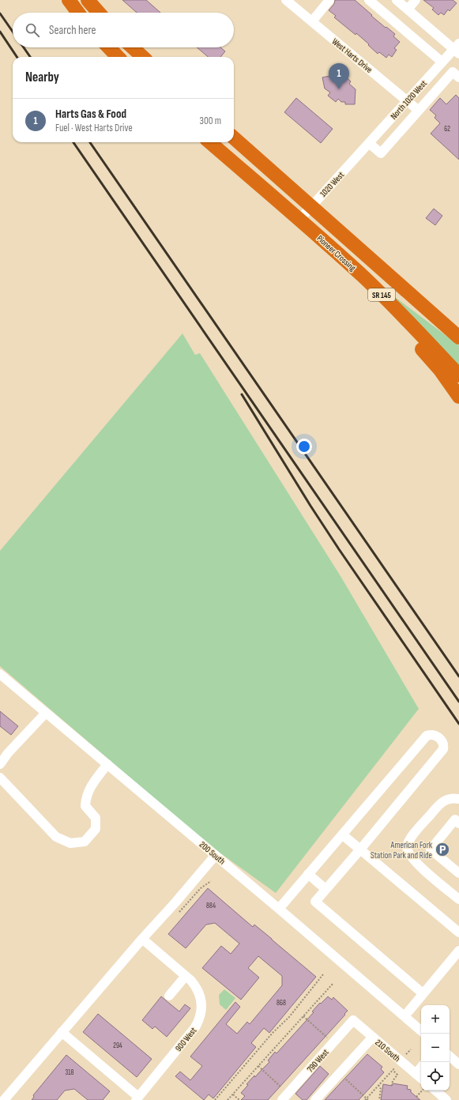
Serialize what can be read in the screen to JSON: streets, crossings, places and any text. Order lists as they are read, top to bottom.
{
  "streets": {
    "highway": ["Pioneer Crossing", "SR 145"],
    "street": [
      "West Harts Drive",
      "North 1020 West",
      "1020 West",
      "200 South",
      "900 West",
      "210 South",
      "790 West"
    ]
  },
  "crossings": [
    ["West Harts Drive", "North 1020 West"],
    ["North 1020 West", "1020 West"],
    ["1020 West", "Pioneer Crossing"],
    ["1020 West", "SR 145"],
    ["210 South", "790 West"]
  ],
  "places": {
    "parking": ["American Fork Station Park and Ride"]
  },
  "house_numbers": [
    "62",
    "884",
    "868",
    "294",
    "318"
  ],
  "page": {
    "search": "Search here",
    "heading": "Nearby",
    "pins": "1",
    "list": [
      {
        "mark": "1",
        "name": "Harts Gas & Food",
        "note": "Fuel · West Harts Drive",
        "value": "300 m"
      }
    ],
    "map_buttons": ["+", "−"]
  }
}
